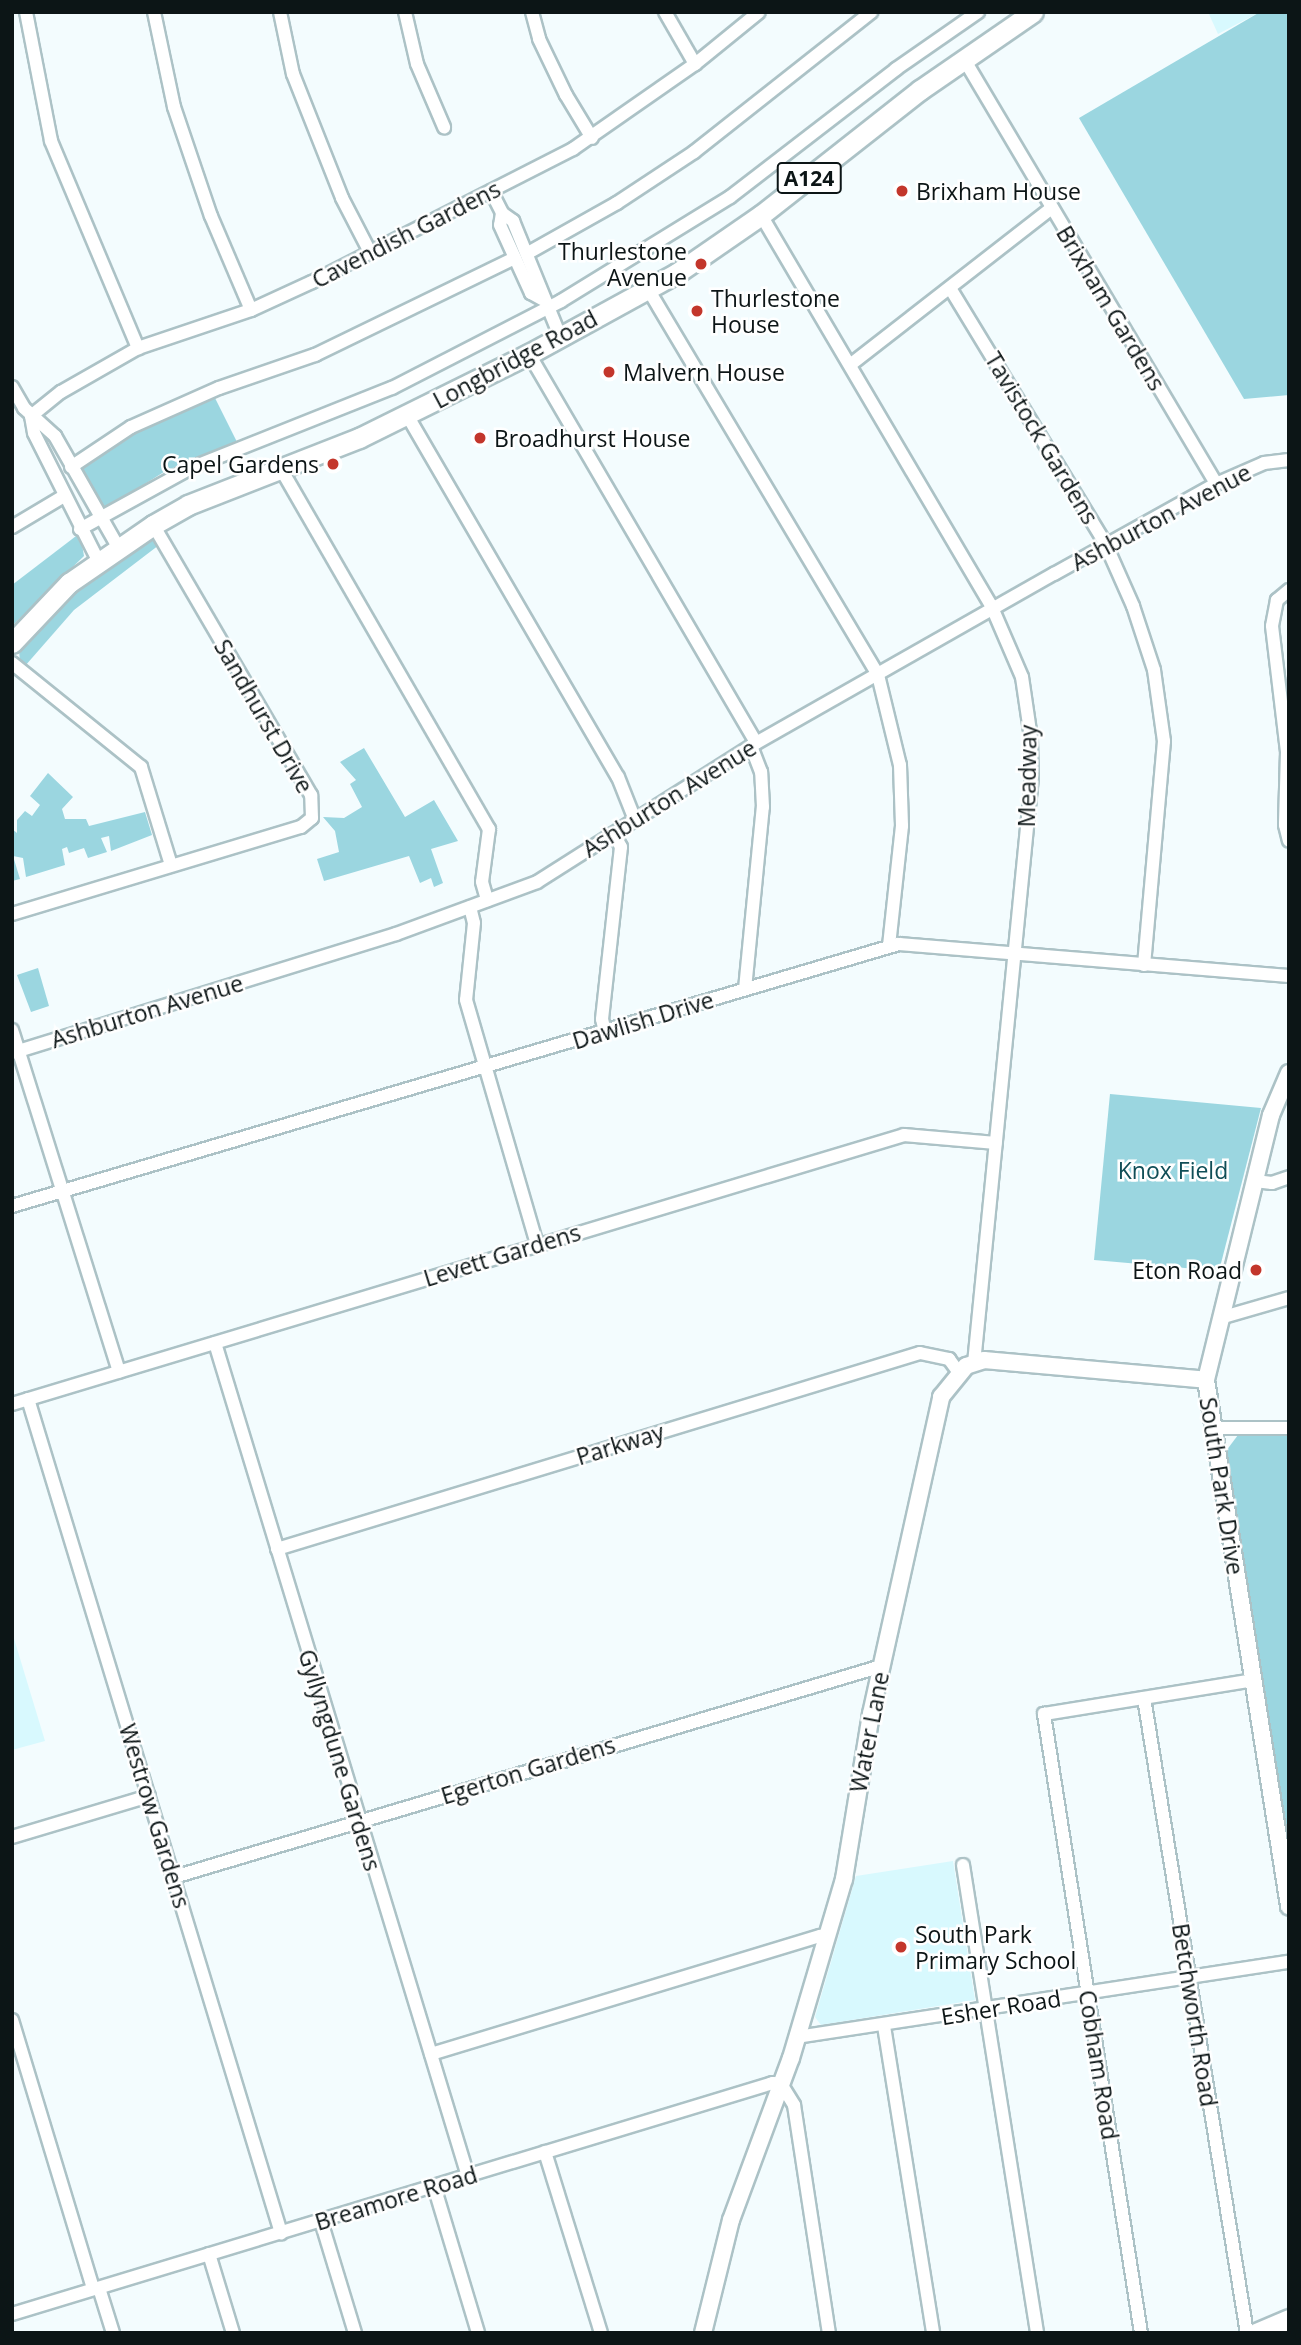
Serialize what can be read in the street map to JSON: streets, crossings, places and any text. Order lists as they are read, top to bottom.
{
  "streets": {
    "main road": ["A124", "Longbridge Road"],
    "street": [
      "Cavendish Gardens",
      "Brixham Gardens",
      "Tavistock Gardens",
      "Ashburton Avenue",
      "Sandhurst Drive",
      "Meadway",
      "Dawlish Drive",
      "Levett Gardens",
      "Parkway",
      "South Park Drive",
      "Water Lane",
      "Gyllyngdune Gardens",
      "Egerton Gardens",
      "Westrow Gardens",
      "Esher Road",
      "Betchworth Road",
      "Cobham Road",
      "Breamore Road"
    ]
  },
  "crossings": [
    ["Brixham Gardens", "Longbridge Road"],
    ["Brixham Gardens", "Ashburton Avenue"],
    ["Longbridge Road", "Sandhurst Drive"],
    ["Longbridge Road", "Meadway"],
    ["Tavistock Gardens", "Ashburton Avenue"],
    ["Tavistock Gardens", "Dawlish Drive"],
    ["Ashburton Avenue", "Meadway"],
    ["Meadway", "Dawlish Drive"],
    ["Meadway", "Levett Gardens"],
    ["Meadway", "Water Lane"],
    ["Levett Gardens", "Gyllyngdune Gardens"],
    ["Levett Gardens", "Westrow Gardens"],
    ["Parkway", "Water Lane"],
    ["Parkway", "Gyllyngdune Gardens"],
    ["Water Lane", "Egerton Gardens"],
    ["Water Lane", "Esher Road"],
    ["Water Lane", "Breamore Road"],
    ["Gyllyngdune Gardens", "Egerton Gardens"],
    ["Gyllyngdune Gardens", "Breamore Road"],
    ["Egerton Gardens", "Westrow Gardens"],
    ["Westrow Gardens", "Breamore Road"],
    ["Esher Road", "Betchworth Road"],
    ["Esher Road", "Cobham Road"],
    ["Betchworth Road", "Cobham Road"]
  ],
  "parks": ["Knox Field"],
  "places": [
    "Brixham House",
    "Thurlestone Avenue",
    "Thurlestone House",
    "Malvern House",
    "Broadhurst House",
    "Capel Gardens",
    "Eton Road",
    "South Park Primary School"
  ]
}
